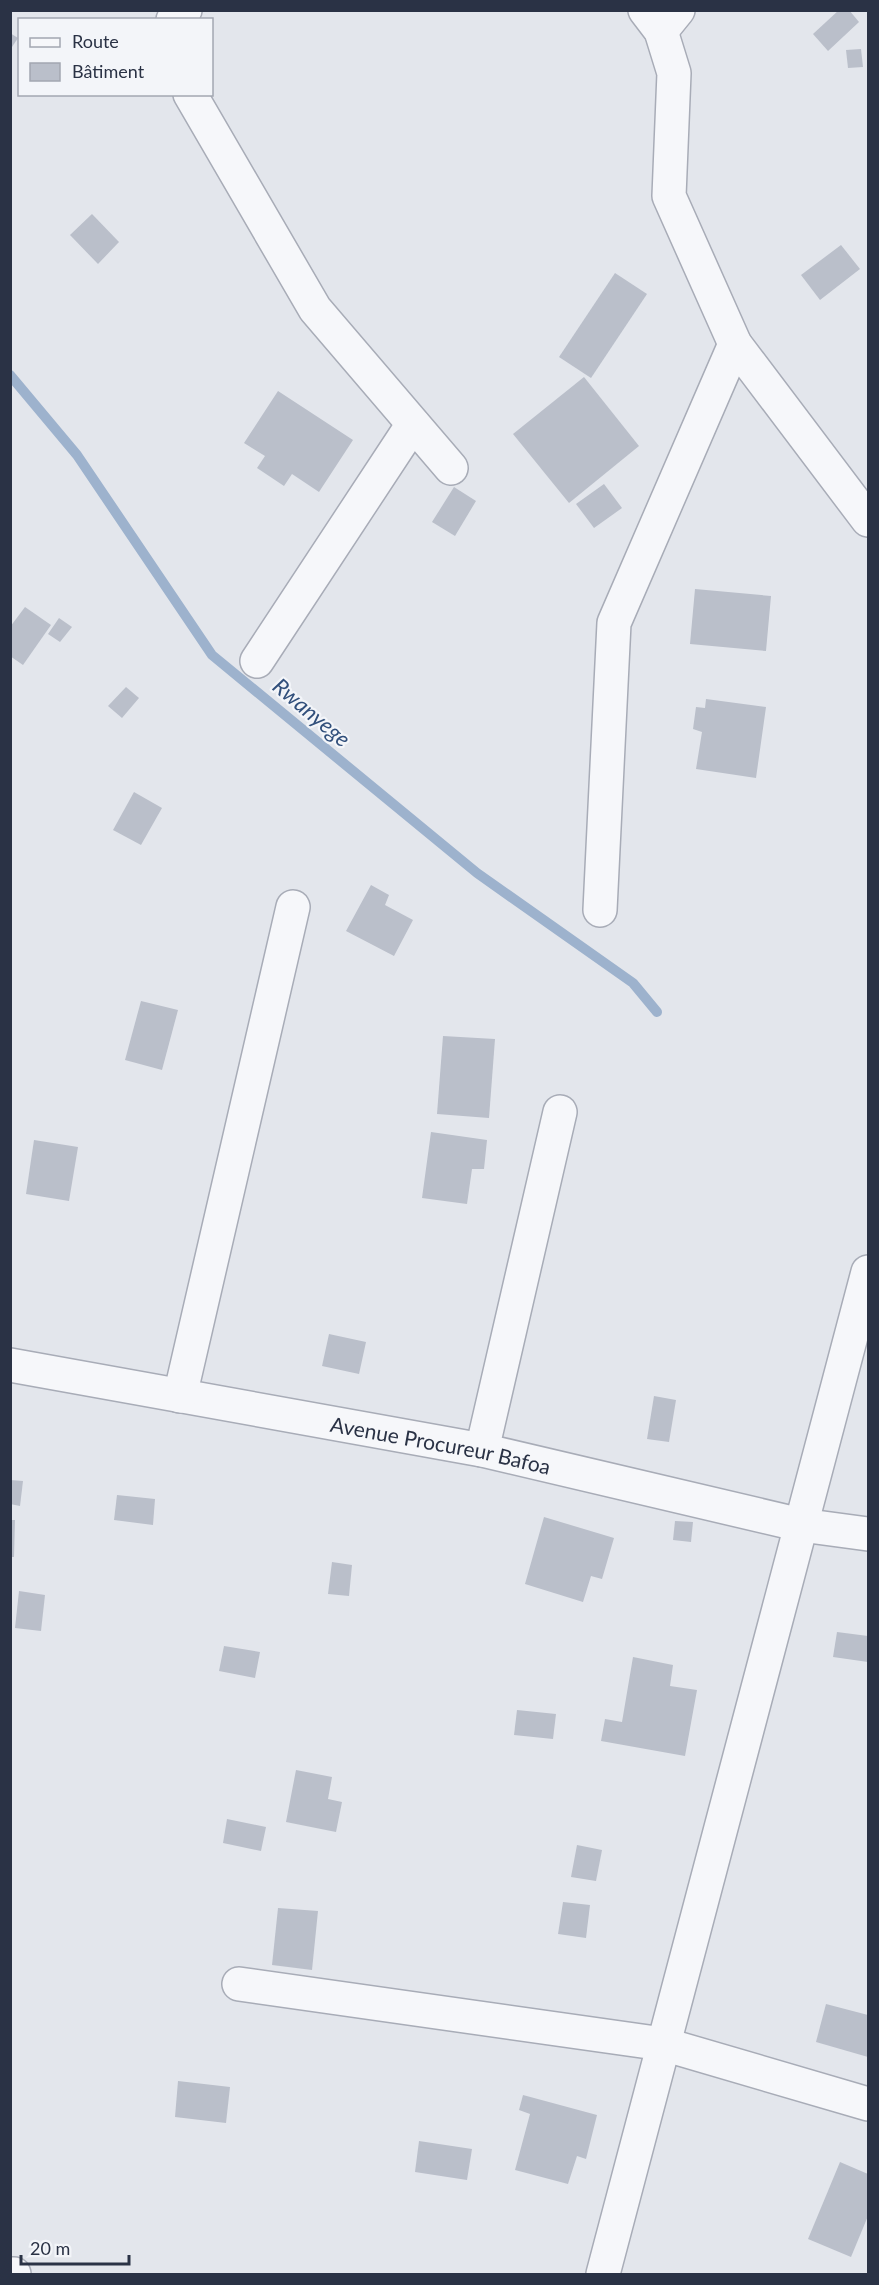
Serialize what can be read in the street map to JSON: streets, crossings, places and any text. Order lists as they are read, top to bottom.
{
  "streets": {
    "street": ["Avenue Procureur Bafoa"]
  },
  "water": ["Rwanyege"],
  "legend": ["Route", "Bâtiment"],
  "scale_bar": "20 m"
}
